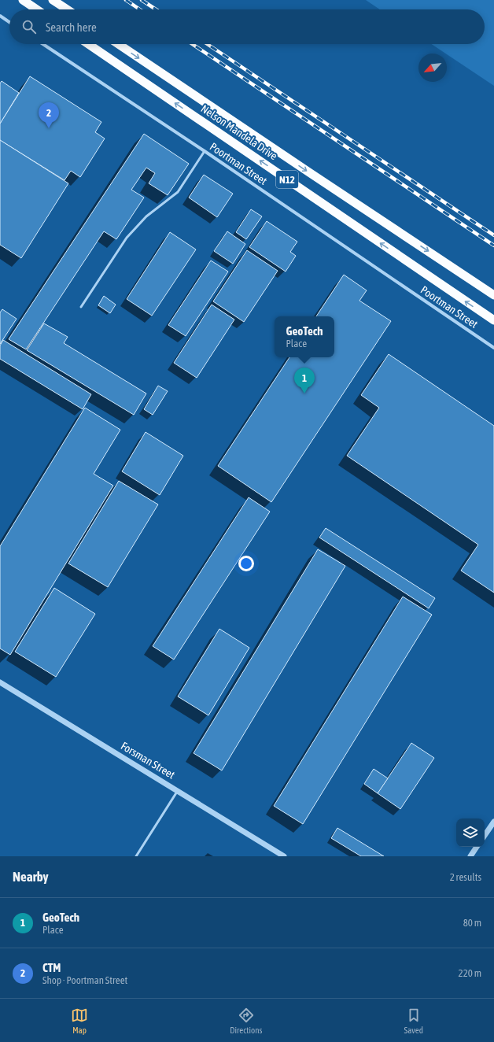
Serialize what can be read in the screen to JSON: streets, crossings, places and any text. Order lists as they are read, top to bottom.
{
  "streets": {
    "highway": ["Nelson Mandela Drive", "N12"],
    "street": ["Poortman Street", "Forsman Street"]
  },
  "north": "bottom left",
  "page": {
    "search": "Search here",
    "pins": ["2", "1"],
    "popup": ["GeoTech", "Place"],
    "heading": ["Nearby", "2 results"],
    "list": [
      {
        "mark": "1",
        "name": "GeoTech",
        "note": "Place",
        "value": "80 m"
      },
      {
        "mark": "2",
        "name": "CTM",
        "note": "Shop · Poortman Street",
        "value": "220 m"
      }
    ],
    "nav": ["Map", "Directions", "Saved"]
  }
}
